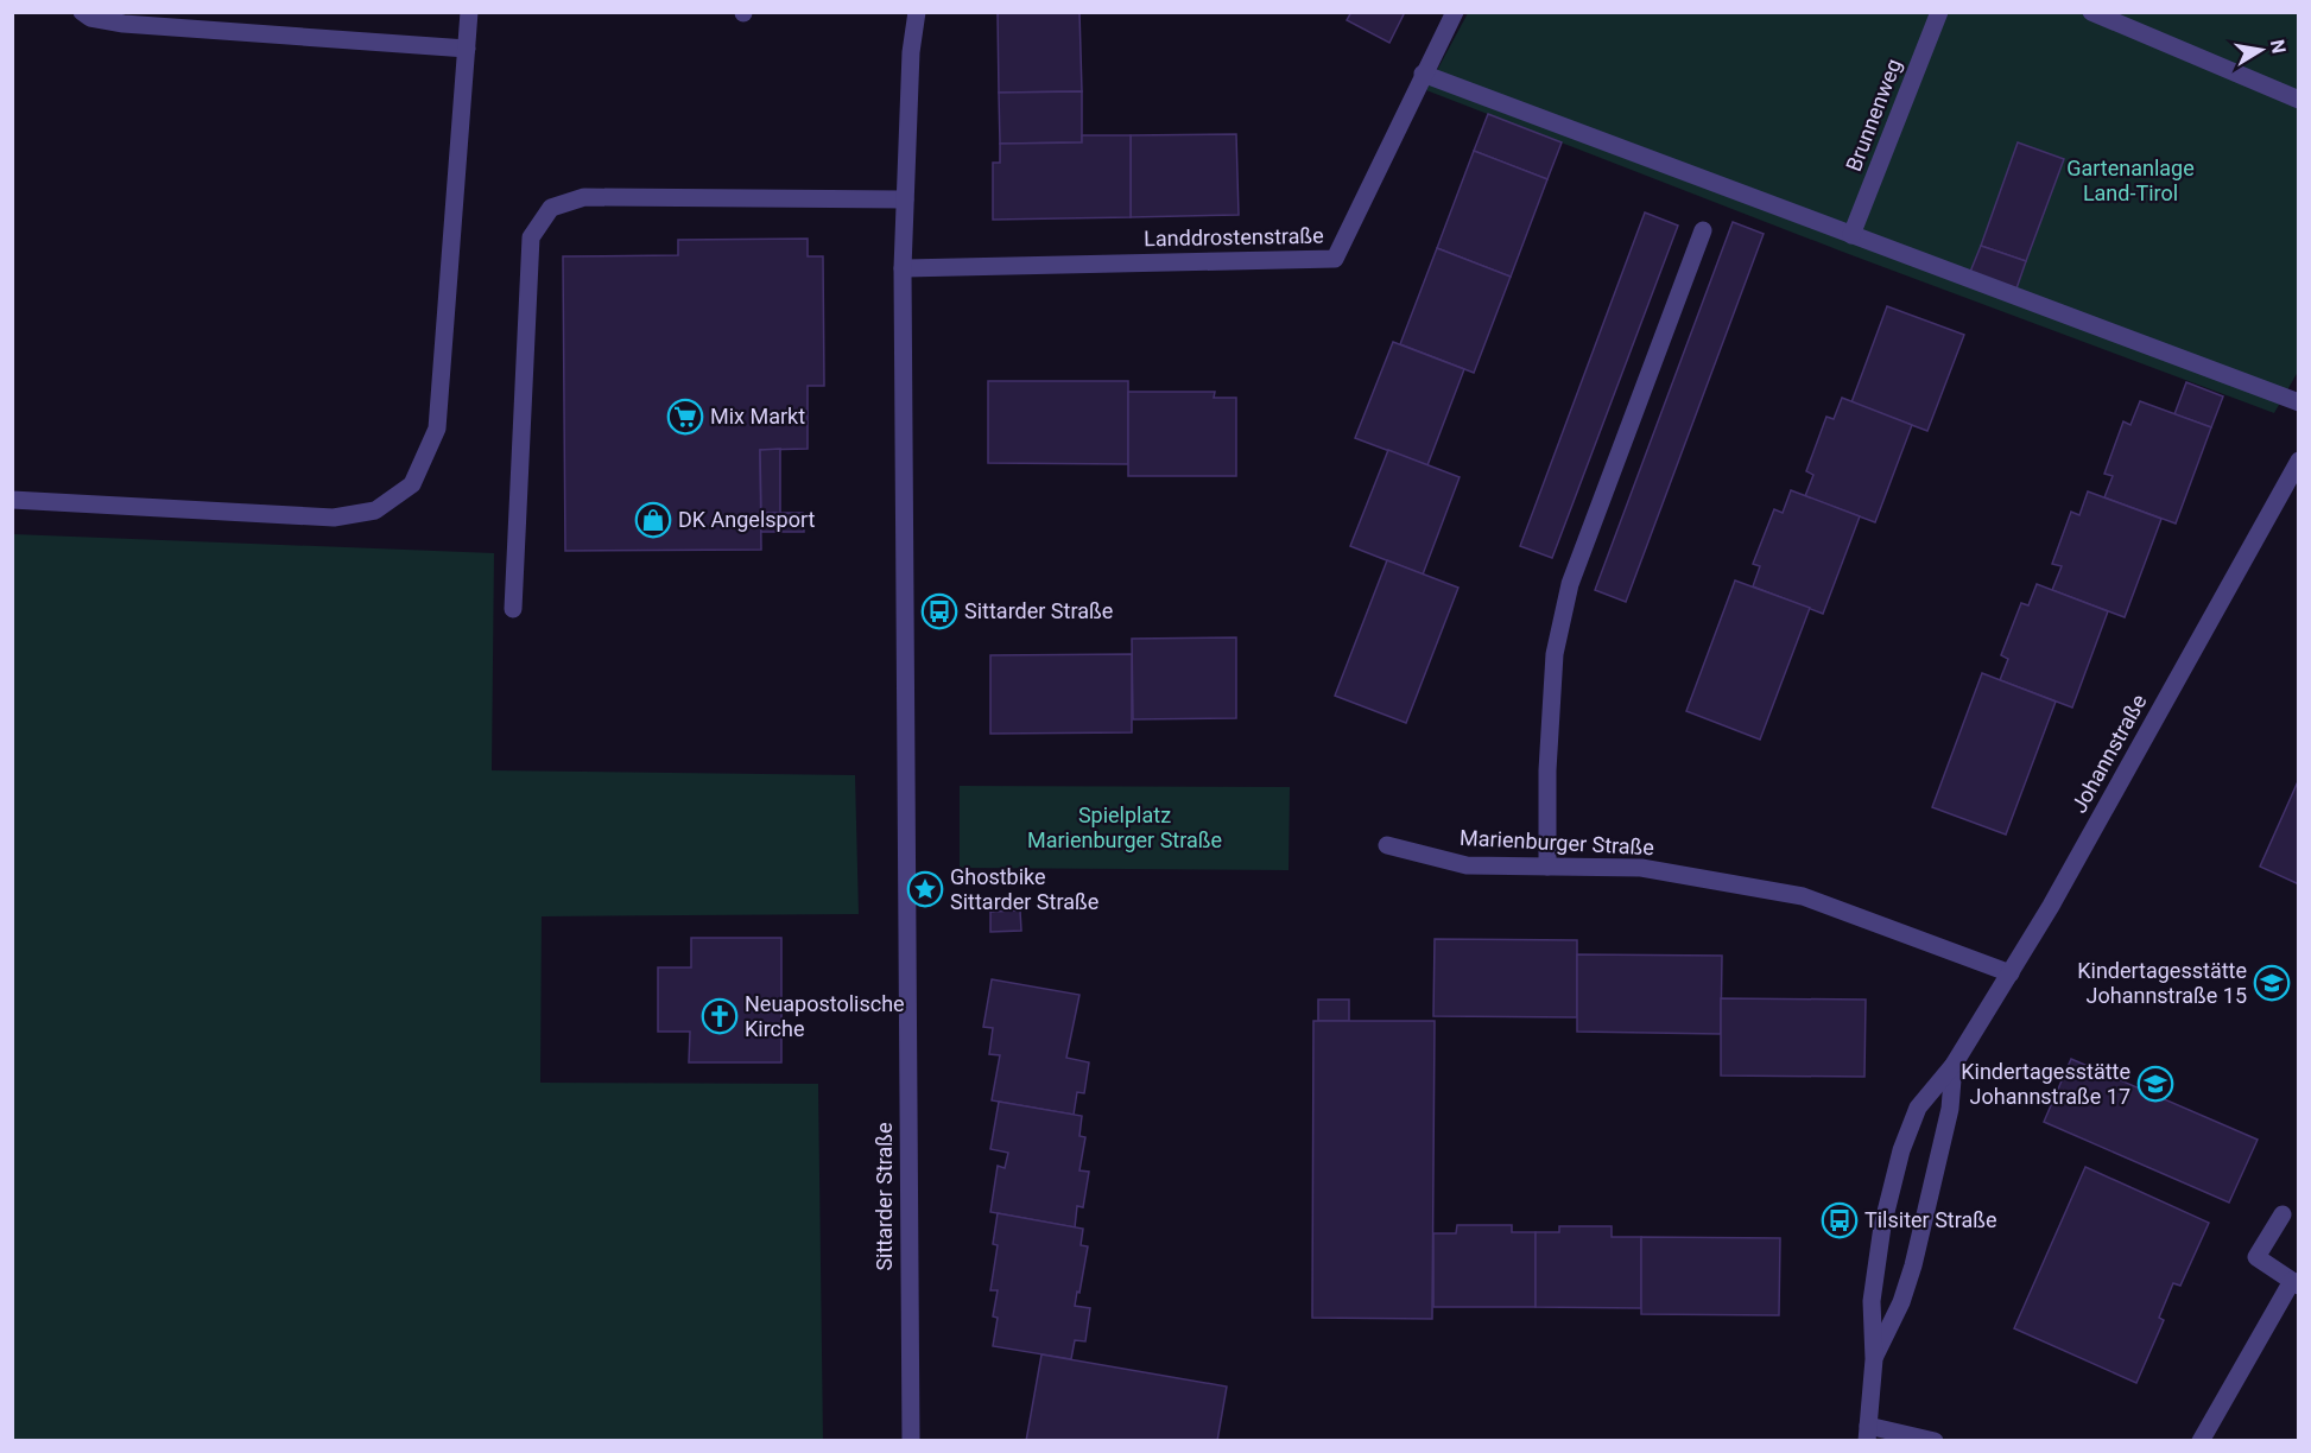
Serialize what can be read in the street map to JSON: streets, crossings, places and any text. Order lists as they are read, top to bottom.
{
  "streets": {
    "street": [
      "Brunnenweg",
      "Landdrostenstraße",
      "Johannstraße",
      "Marienburger Straße",
      "Sittarder Straße"
    ]
  },
  "crossings": [
    ["Landdrostenstraße", "Sittarder Straße"],
    ["Johannstraße", "Marienburger Straße"]
  ],
  "parks": ["Gartenanlage Land-Tirol", "Spielplatz Marienburger Straße"],
  "places": {
    "supermarket": ["Mix Markt"],
    "shop": ["DK Angelsport"],
    "bus stop": ["Sittarder Straße", "Tilsiter Straße"],
    "place": ["Ghostbike Sittarder Straße"],
    "school or university": ["Kindertagesstätte Johannstraße 15", "Kindertagesstätte Johannstraße 17"],
    "church": ["Neuapostolische Kirche"]
  },
  "north": "right"
}
